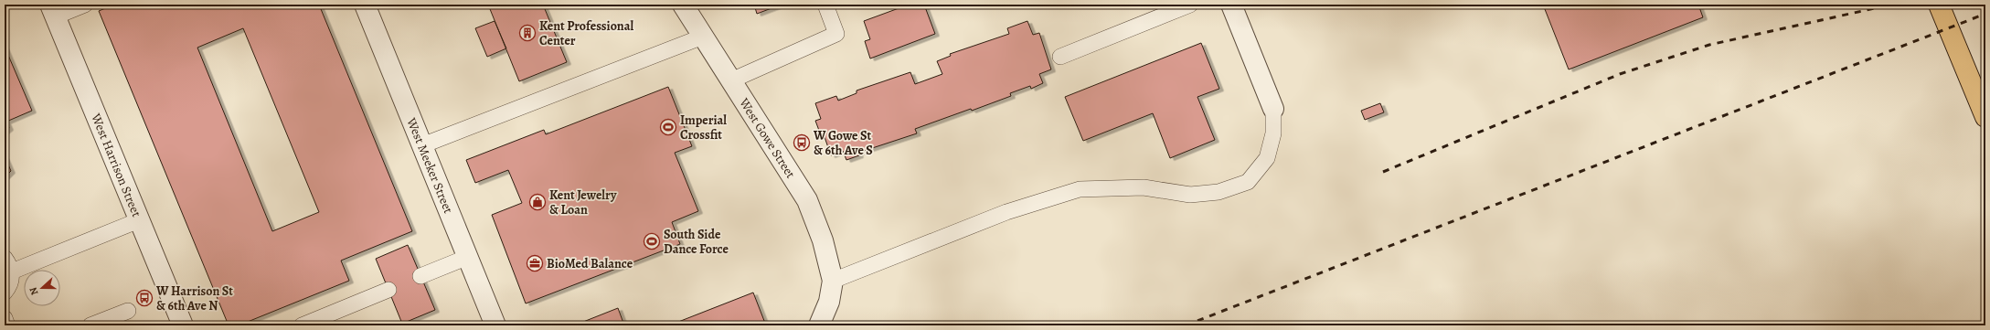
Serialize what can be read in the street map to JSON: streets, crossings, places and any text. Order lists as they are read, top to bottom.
{
  "streets": {
    "street": ["West Gowe Street", "West Harrison Street", "West Meeker Street"]
  },
  "places": {
    "building": ["Kent Professional Center"],
    "sports": ["Imperial Crossfit", "South Side Dance Force"],
    "bus stop": ["W Gowe St & 6th Ave S", "W Harrison St & 6th Ave N"],
    "shop": ["Kent Jewelry & Loan"],
    "office": ["BioMed Balance"]
  },
  "north": "left"
}
